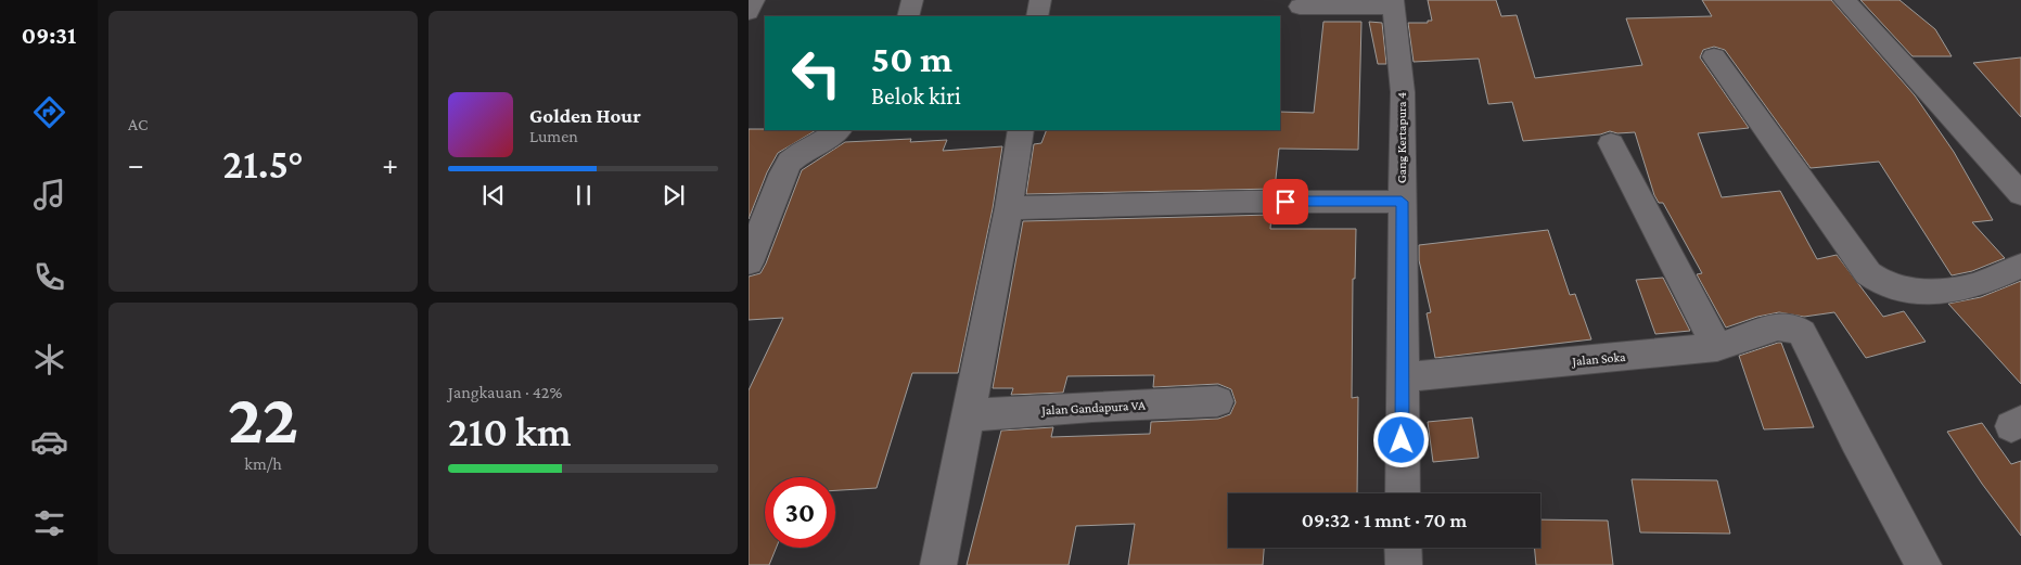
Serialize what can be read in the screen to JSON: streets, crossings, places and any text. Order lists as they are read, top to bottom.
{
  "streets": {
    "street": ["Gang Kertapura 4", "Jalan Soka", "Jalan Gandapura VA"]
  },
  "crossings": [
    ["Gang Kertapura 4", "Jalan Soka"]
  ],
  "page": {
    "tabs": "09:31",
    "tile": [
      "AC",
      ["22", "km/h"],
      ["Jangkauan · 42%", "210 km"]
    ],
    "turn": ["50 m", "Belok kiri"],
    "song": ["Golden Hour", "Lumen"],
    "heat": ["−", "21.5°", "+"],
    "limit": "30",
    "trip": "09:32 · 1 mnt · 70 m"
  }
}
